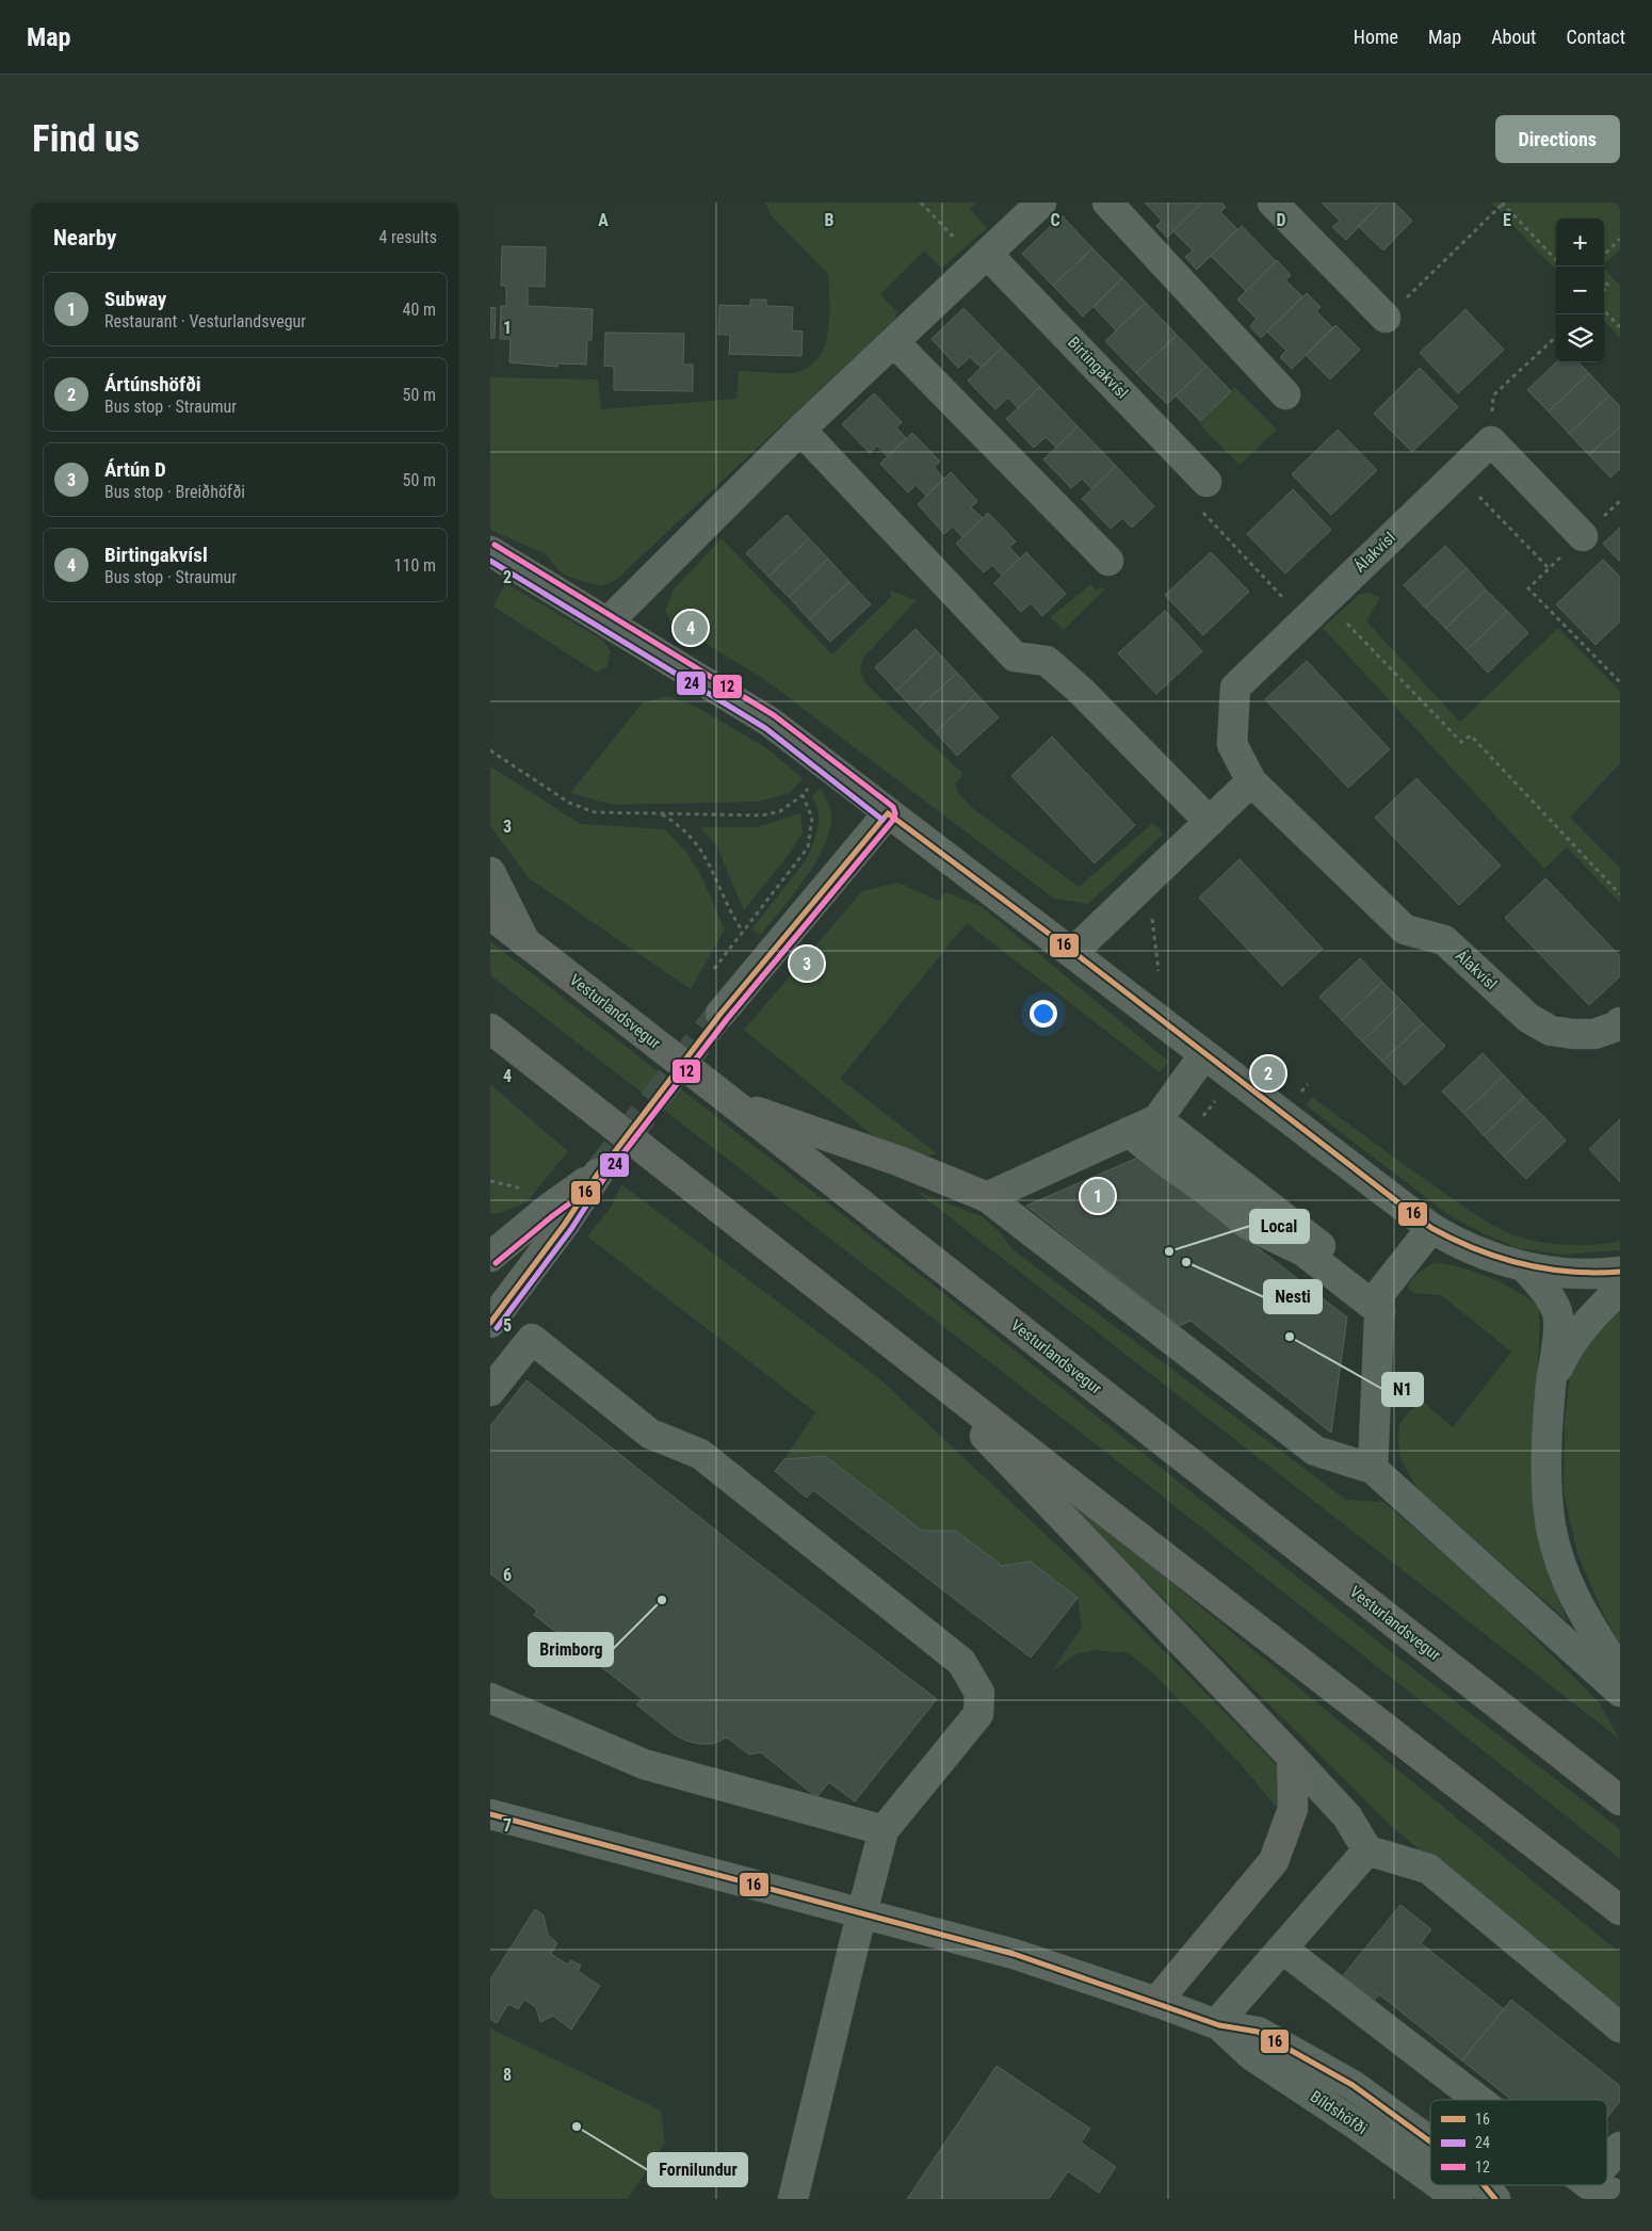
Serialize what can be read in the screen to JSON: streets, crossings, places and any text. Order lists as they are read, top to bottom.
{
  "streets": {
    "highway": ["Vesturlandsvegur"],
    "street": ["Birtingakvísl", "Álakvísl", "Bíldshöfði"]
  },
  "places": [
    "Local",
    "Nesti",
    "N1",
    "Brimborg",
    "Fornilundur"
  ],
  "lines": ["transit line 12", "transit line 24", "transit line 16"],
  "legend": ["16", "24", "12"],
  "page": {
    "header": "Map",
    "nav": [
      "Home",
      "Map",
      "About",
      "Contact"
    ],
    "buttons": "Directions",
    "title": "Find us",
    "heading": ["Nearby", "4 results"],
    "map_buttons": ["+", "−"],
    "list": [
      {
        "mark": "1",
        "name": "Subway",
        "note": "Restaurant · Vesturlandsvegur",
        "value": "40 m"
      },
      {
        "mark": "2",
        "name": "Ártúnshöfði",
        "note": "Bus stop · Straumur",
        "value": "50 m"
      },
      {
        "mark": "3",
        "name": "Ártún D",
        "note": "Bus stop · Breiðhöfði",
        "value": "50 m"
      },
      {
        "mark": "4",
        "name": "Birtingakvísl",
        "note": "Bus stop · Straumur",
        "value": "110 m"
      }
    ],
    "pins": [
      "4",
      "3",
      "2",
      "1"
    ]
  },
  "grid": {
    "columns": [
      "A",
      "B",
      "C",
      "D",
      "E"
    ],
    "rows": [
      "1",
      "2",
      "3",
      "4",
      "5",
      "6",
      "7",
      "8"
    ]
  }
}
